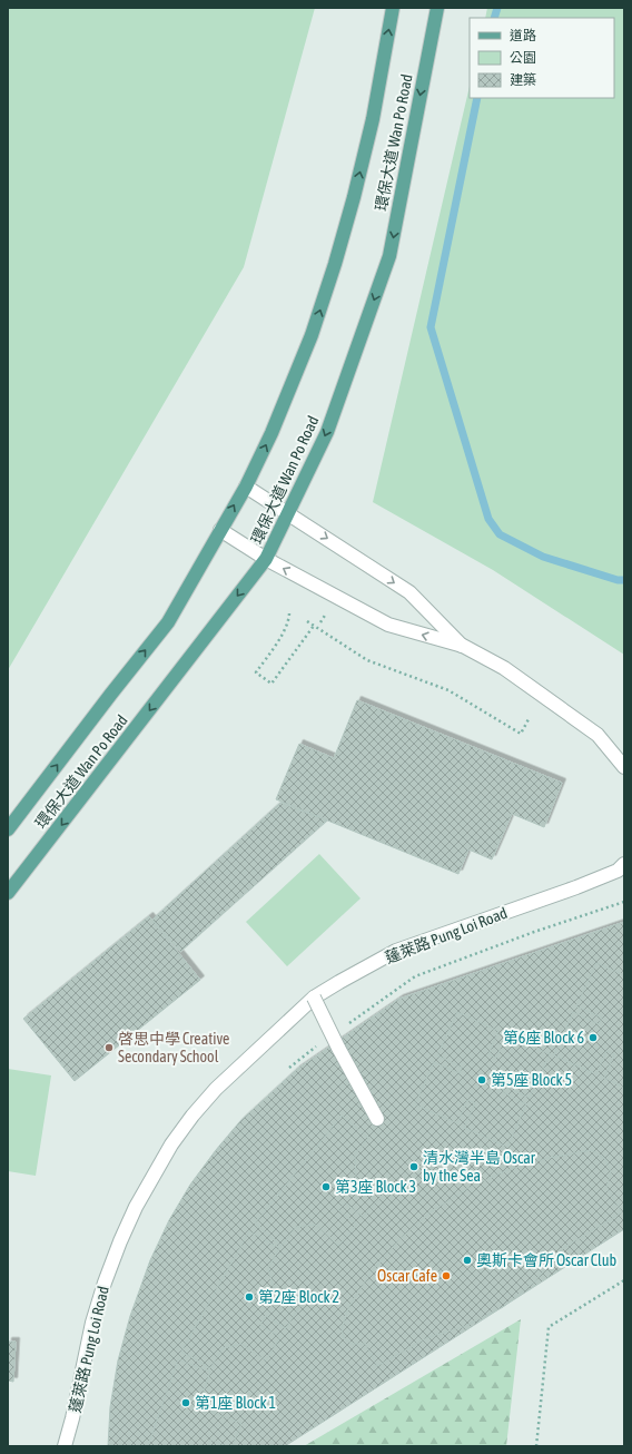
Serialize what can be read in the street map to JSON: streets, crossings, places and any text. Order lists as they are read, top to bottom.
{
  "streets": {
    "main road": ["環保大道 Wan Po Road"],
    "street": ["蓬萊路 Pung Loi Road"]
  },
  "places": [
    "第6座 Block 6",
    "啓思中學 Creative Secondary School",
    "第5座 Block 5",
    "清水灣半島 Oscar by the Sea",
    "第3座 Block 3",
    "奧斯卡會所 Oscar Club",
    "Oscar Cafe",
    "第2座 Block 2",
    "第1座 Block 1"
  ],
  "legend": ["道路", "公園", "建築"]
}
